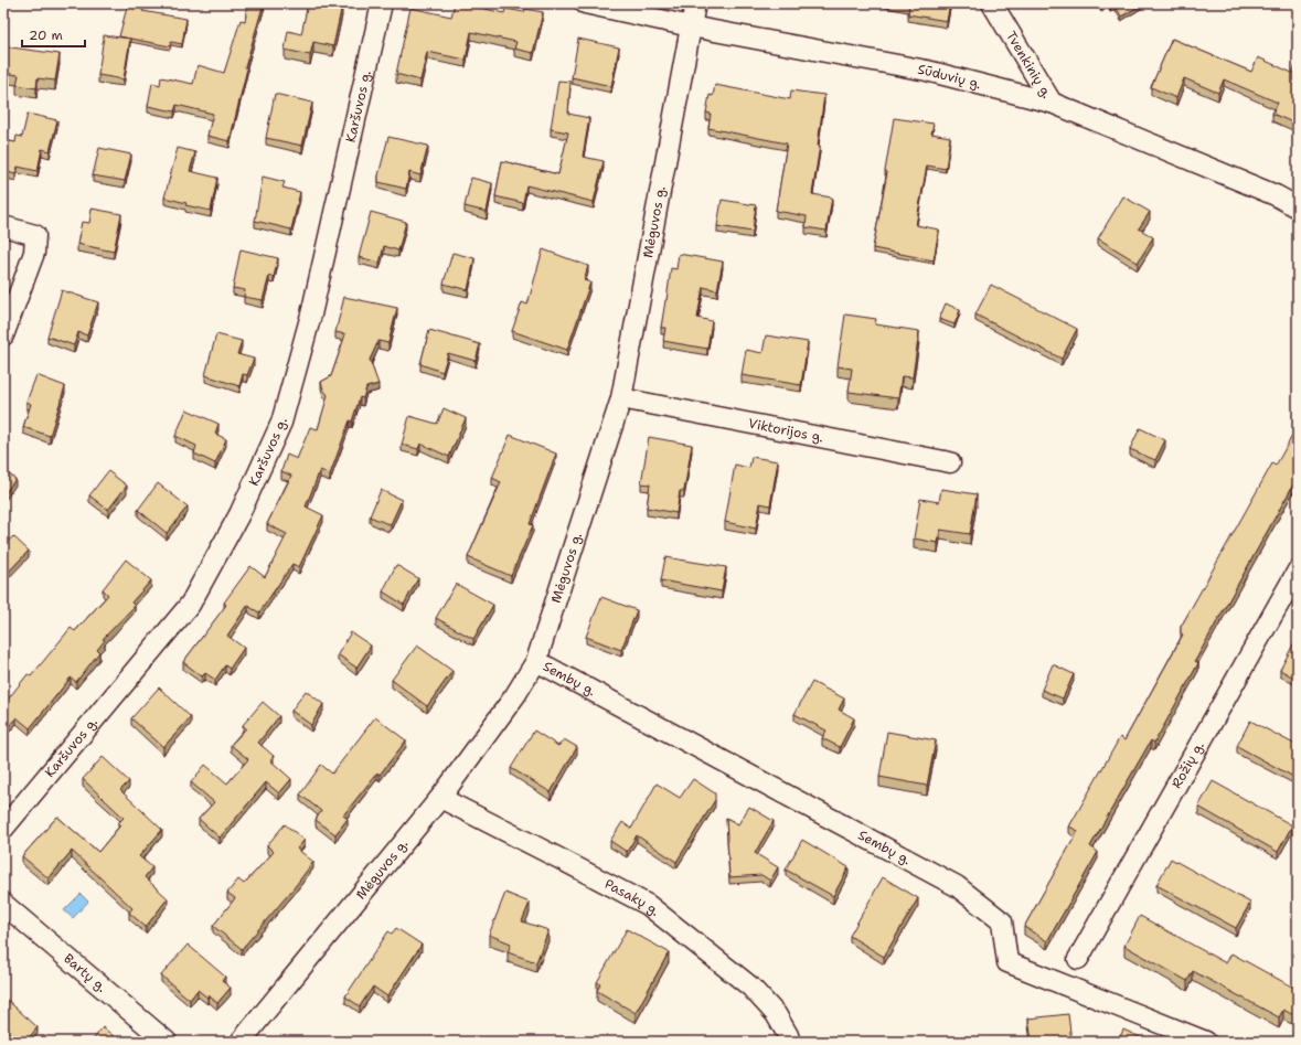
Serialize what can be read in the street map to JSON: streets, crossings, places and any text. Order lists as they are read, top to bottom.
{
  "streets": {
    "street": [
      "Tvenkinių g.",
      "Sūduvių g.",
      "Karšuvos g.",
      "Mėguvos g.",
      "Viktorijos g.",
      "Sembų g.",
      "Rožių g.",
      "Pasakų g.",
      "Bartų g."
    ]
  },
  "crossings": [
    ["Tvenkinių g.", "Sūduvių g."],
    ["Sūduvių g.", "Mėguvos g."],
    ["Mėguvos g.", "Viktorijos g."],
    ["Mėguvos g.", "Sembų g."],
    ["Mėguvos g.", "Pasakų g."]
  ],
  "scale_bar": "20 m"
}
